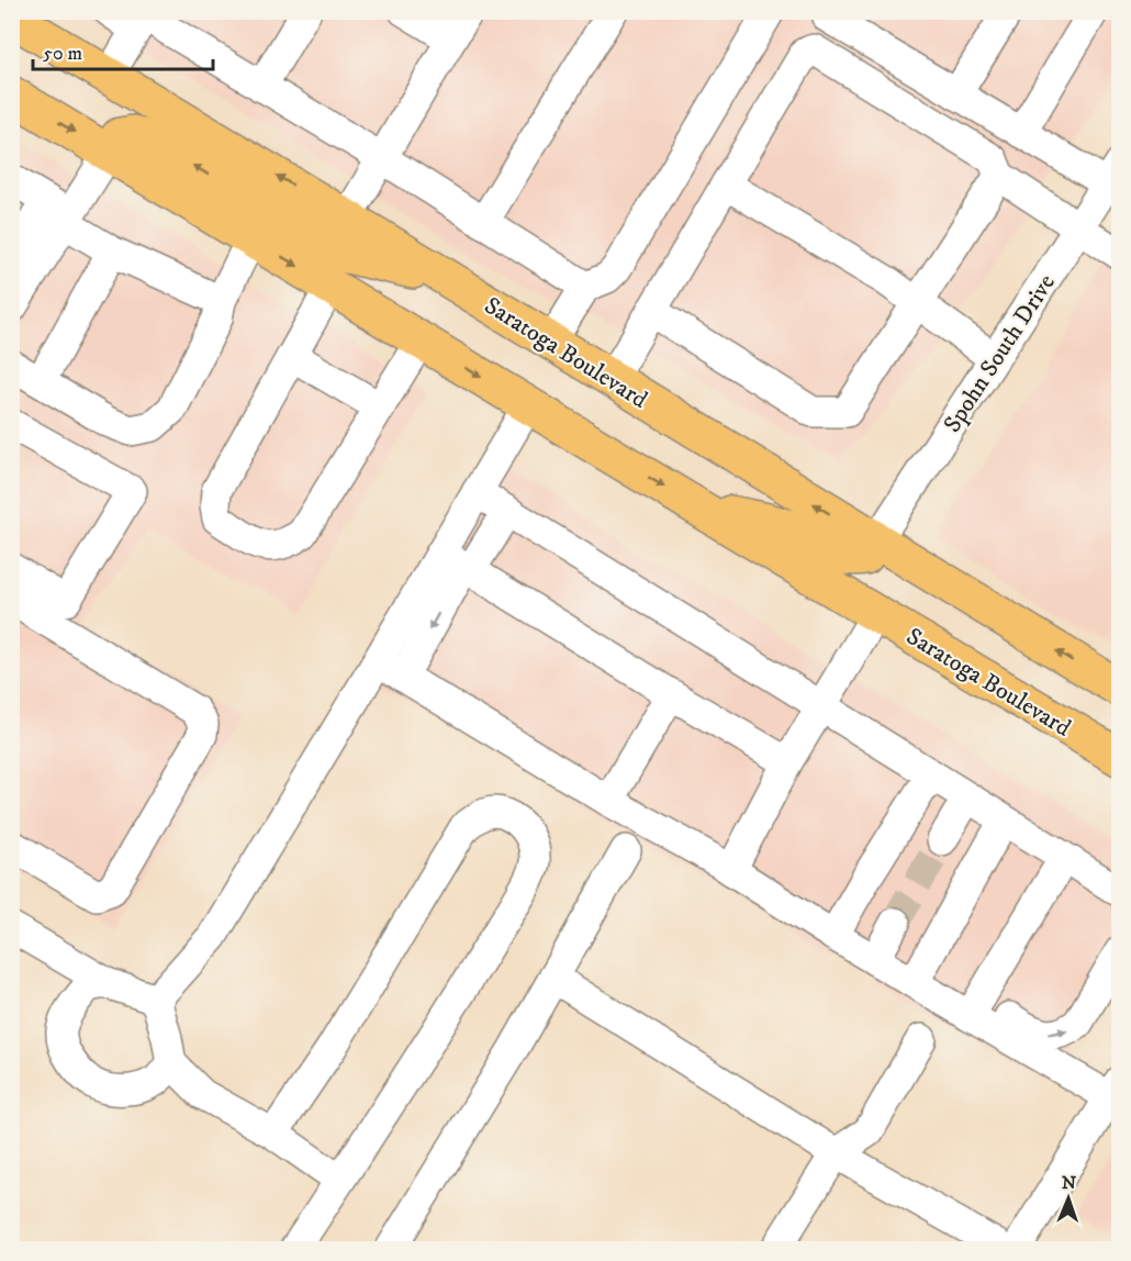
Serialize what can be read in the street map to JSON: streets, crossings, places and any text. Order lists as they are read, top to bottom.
{
  "streets": {
    "main road": ["Saratoga Boulevard"],
    "street": ["Spohn South Drive"]
  },
  "crossings": [
    ["Saratoga Boulevard", "Spohn South Drive"]
  ],
  "scale_bar": "50 m",
  "north": "top"
}
